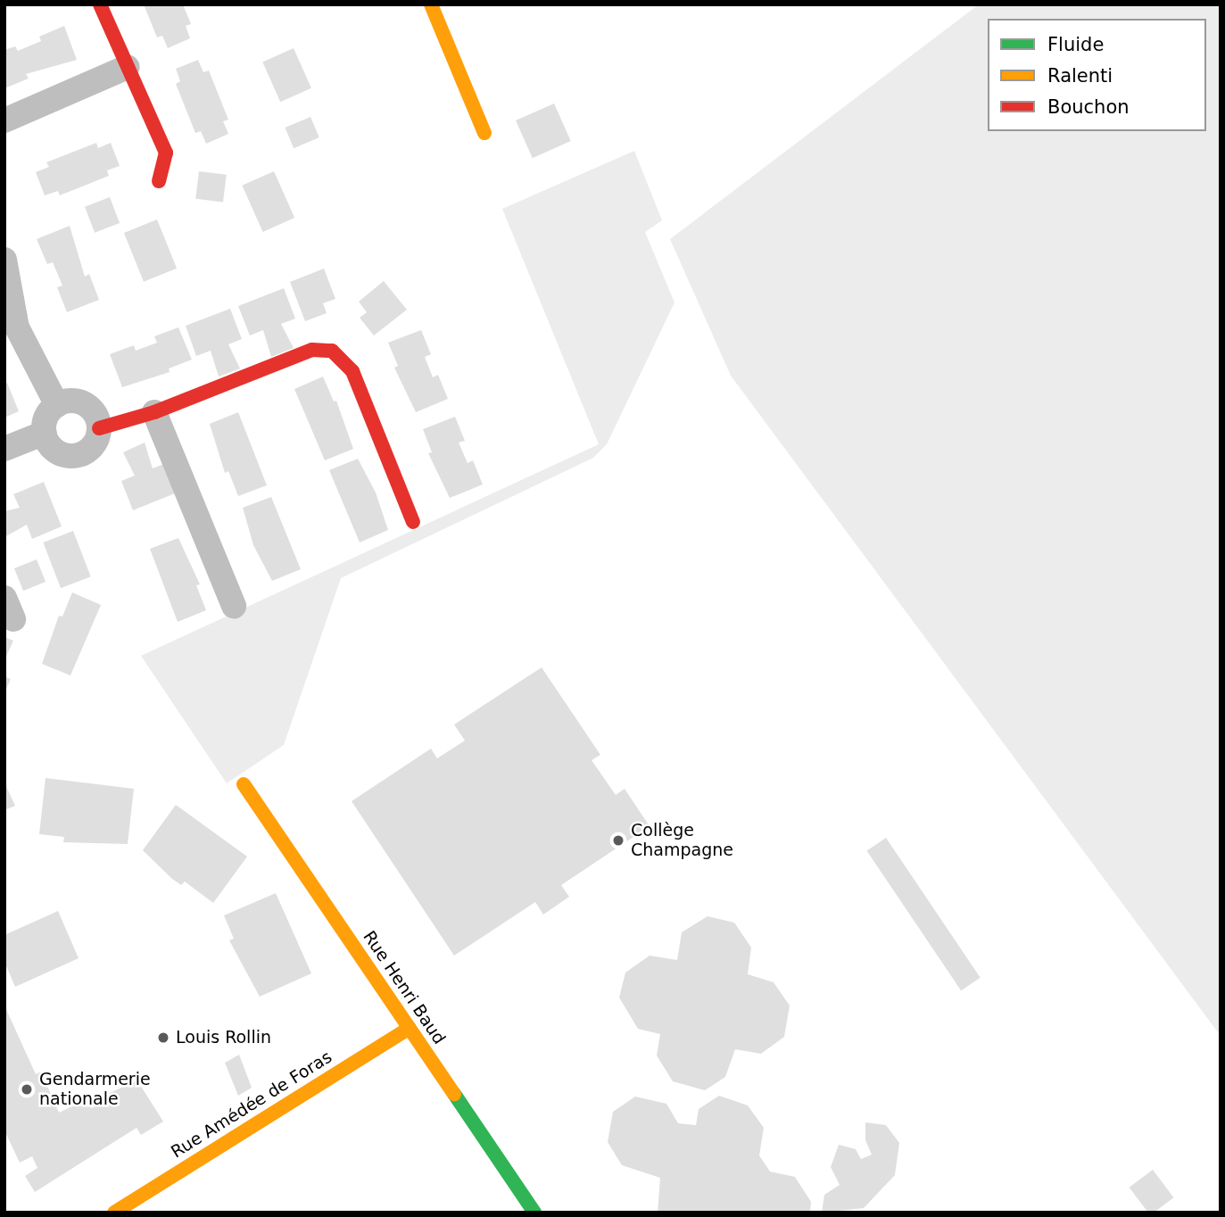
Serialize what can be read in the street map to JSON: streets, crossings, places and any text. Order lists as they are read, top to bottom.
{
  "streets": {
    "street": ["Rue Henri Baud", "Rue Amédée de Foras"]
  },
  "crossings": [
    ["Rue Henri Baud", "Rue Amédée de Foras"]
  ],
  "places": ["Collège Champagne", "Louis Rollin", "Gendarmerie nationale"],
  "legend": ["Fluide", "Ralenti", "Bouchon"]
}
